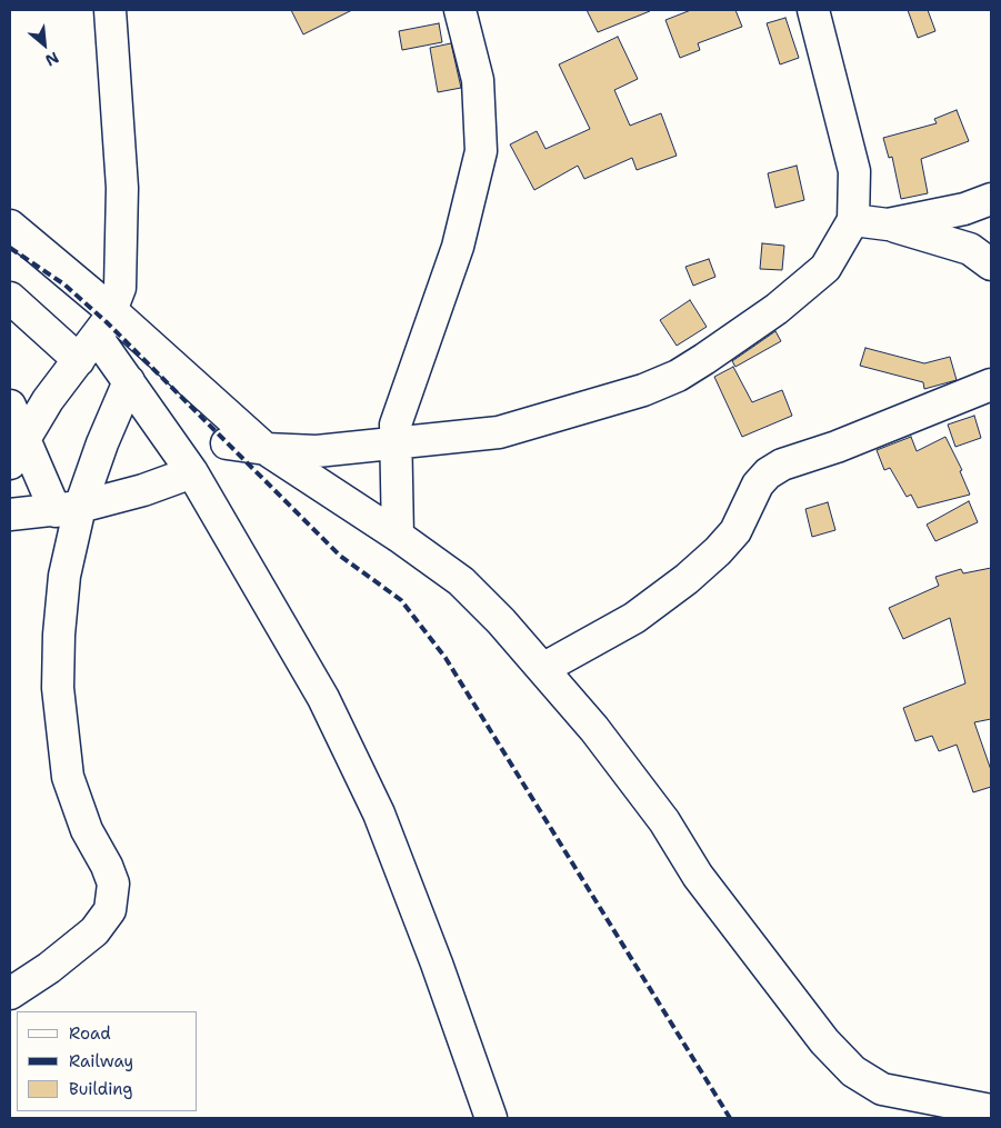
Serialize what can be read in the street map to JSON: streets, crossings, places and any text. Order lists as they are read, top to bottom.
{
  "legend": ["Road", "Railway", "Building"],
  "north": "bottom right"
}
